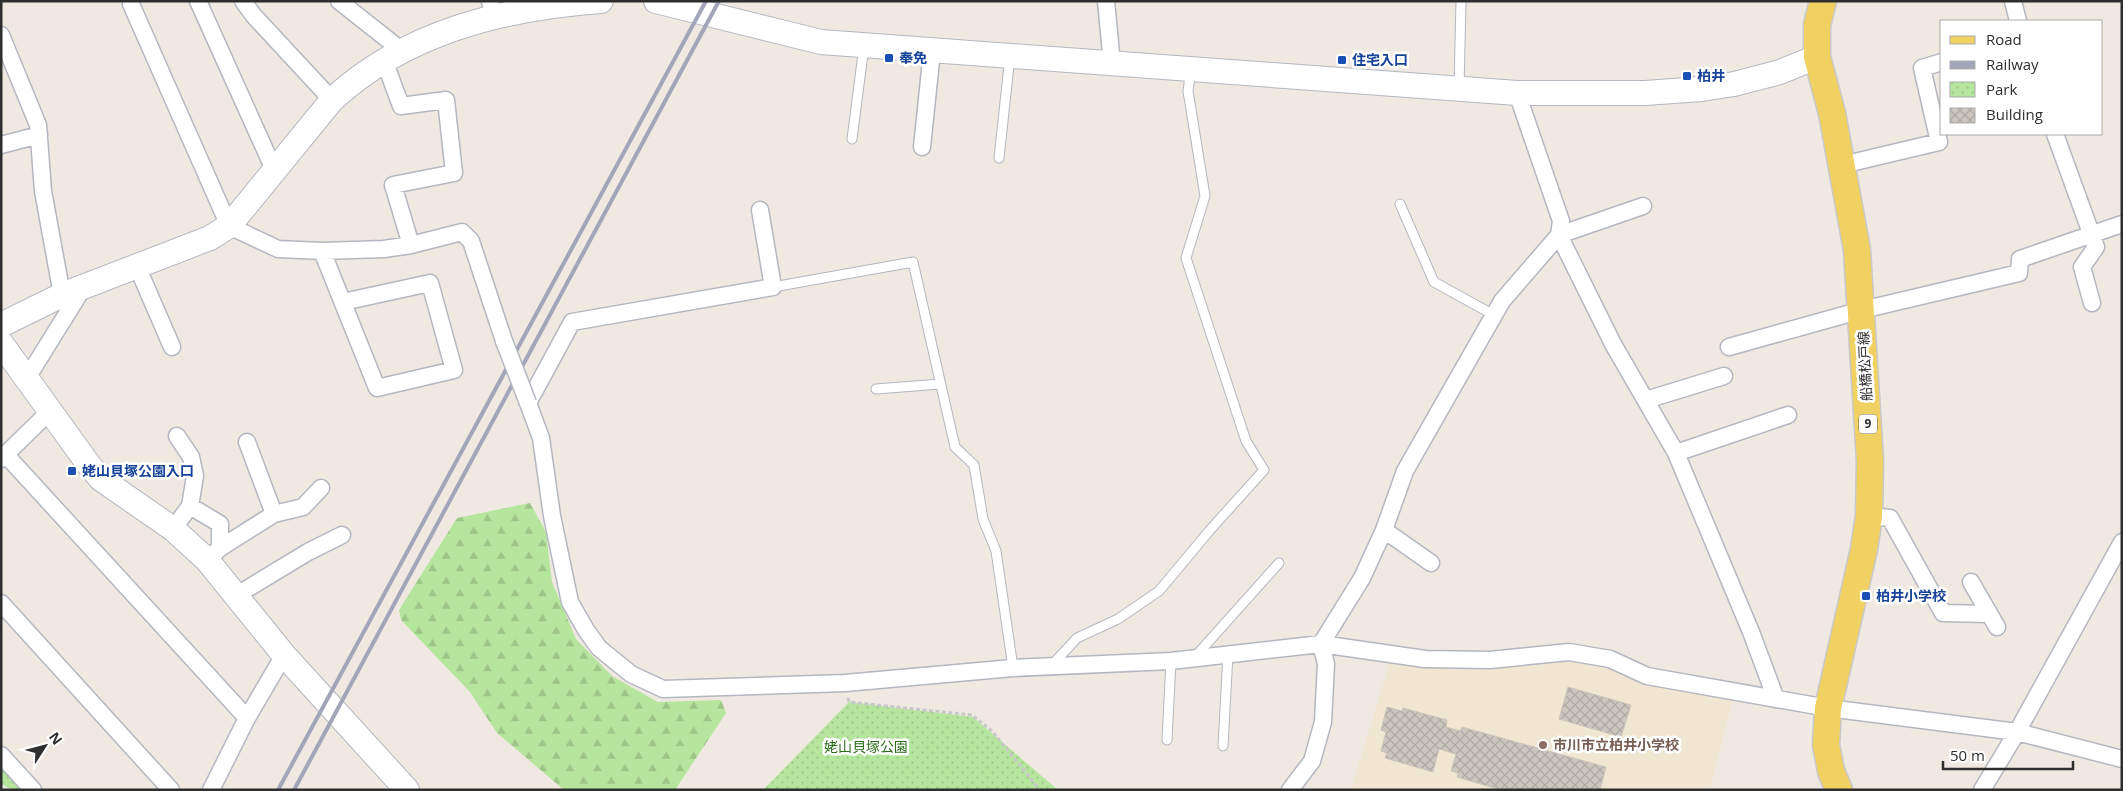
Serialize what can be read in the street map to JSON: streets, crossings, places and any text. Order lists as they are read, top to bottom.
{
  "streets": {
    "main road": ["船橋松戸線", "9"]
  },
  "parks": ["姥山貝塚公園"],
  "places": {
    "transit": [
      "奉免",
      "住宅入口",
      "柏井",
      "姥山貝塚公園入口",
      "柏井小学校"
    ],
    "other": ["市川市立柏井小学校"]
  },
  "legend": [
    "Road",
    "Railway",
    "Park",
    "Building"
  ],
  "scale_bar": "50 m",
  "north": "top right"
}
